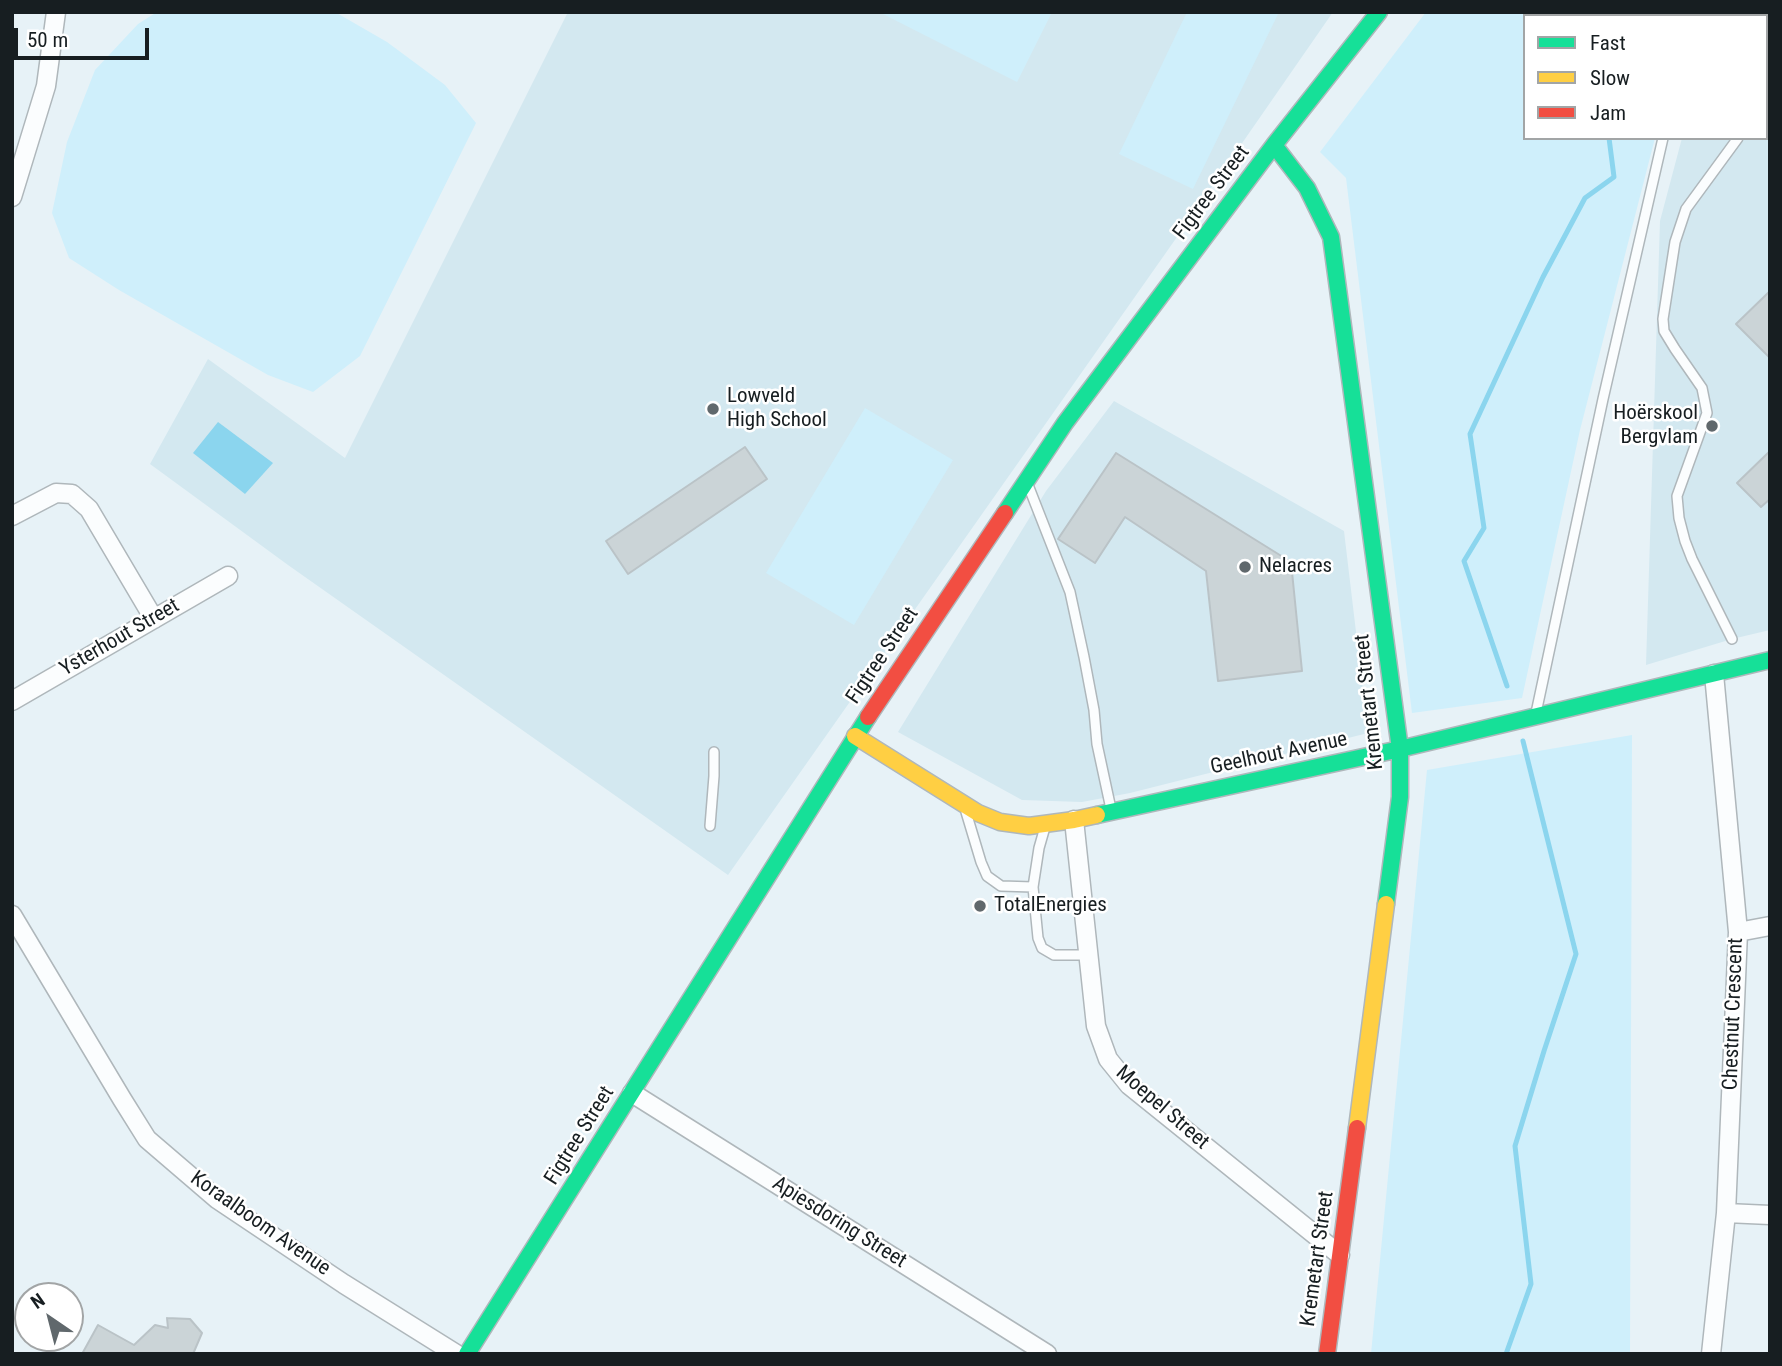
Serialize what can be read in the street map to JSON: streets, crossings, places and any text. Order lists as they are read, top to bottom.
{
  "streets": {
    "street": [
      "Figtree Street",
      "Ysterhout Street",
      "Kremetart Street",
      "Geelhout Avenue",
      "Chestnut Crescent",
      "Moepel Street",
      "Apiesdoring Street",
      "Koraalboom Avenue"
    ]
  },
  "crossings": [
    ["Figtree Street", "Kremetart Street"],
    ["Figtree Street", "Geelhout Avenue"],
    ["Figtree Street", "Apiesdoring Street"],
    ["Kremetart Street", "Geelhout Avenue"],
    ["Kremetart Street", "Moepel Street"],
    ["Geelhout Avenue", "Chestnut Crescent"],
    ["Geelhout Avenue", "Moepel Street"]
  ],
  "places": [
    "Lowveld High School",
    "Hoërskool Bergvlam",
    "Nelacres",
    "TotalEnergies"
  ],
  "legend": ["Fast", "Slow", "Jam"],
  "scale_bar": "50 m",
  "north": "top left"
}
